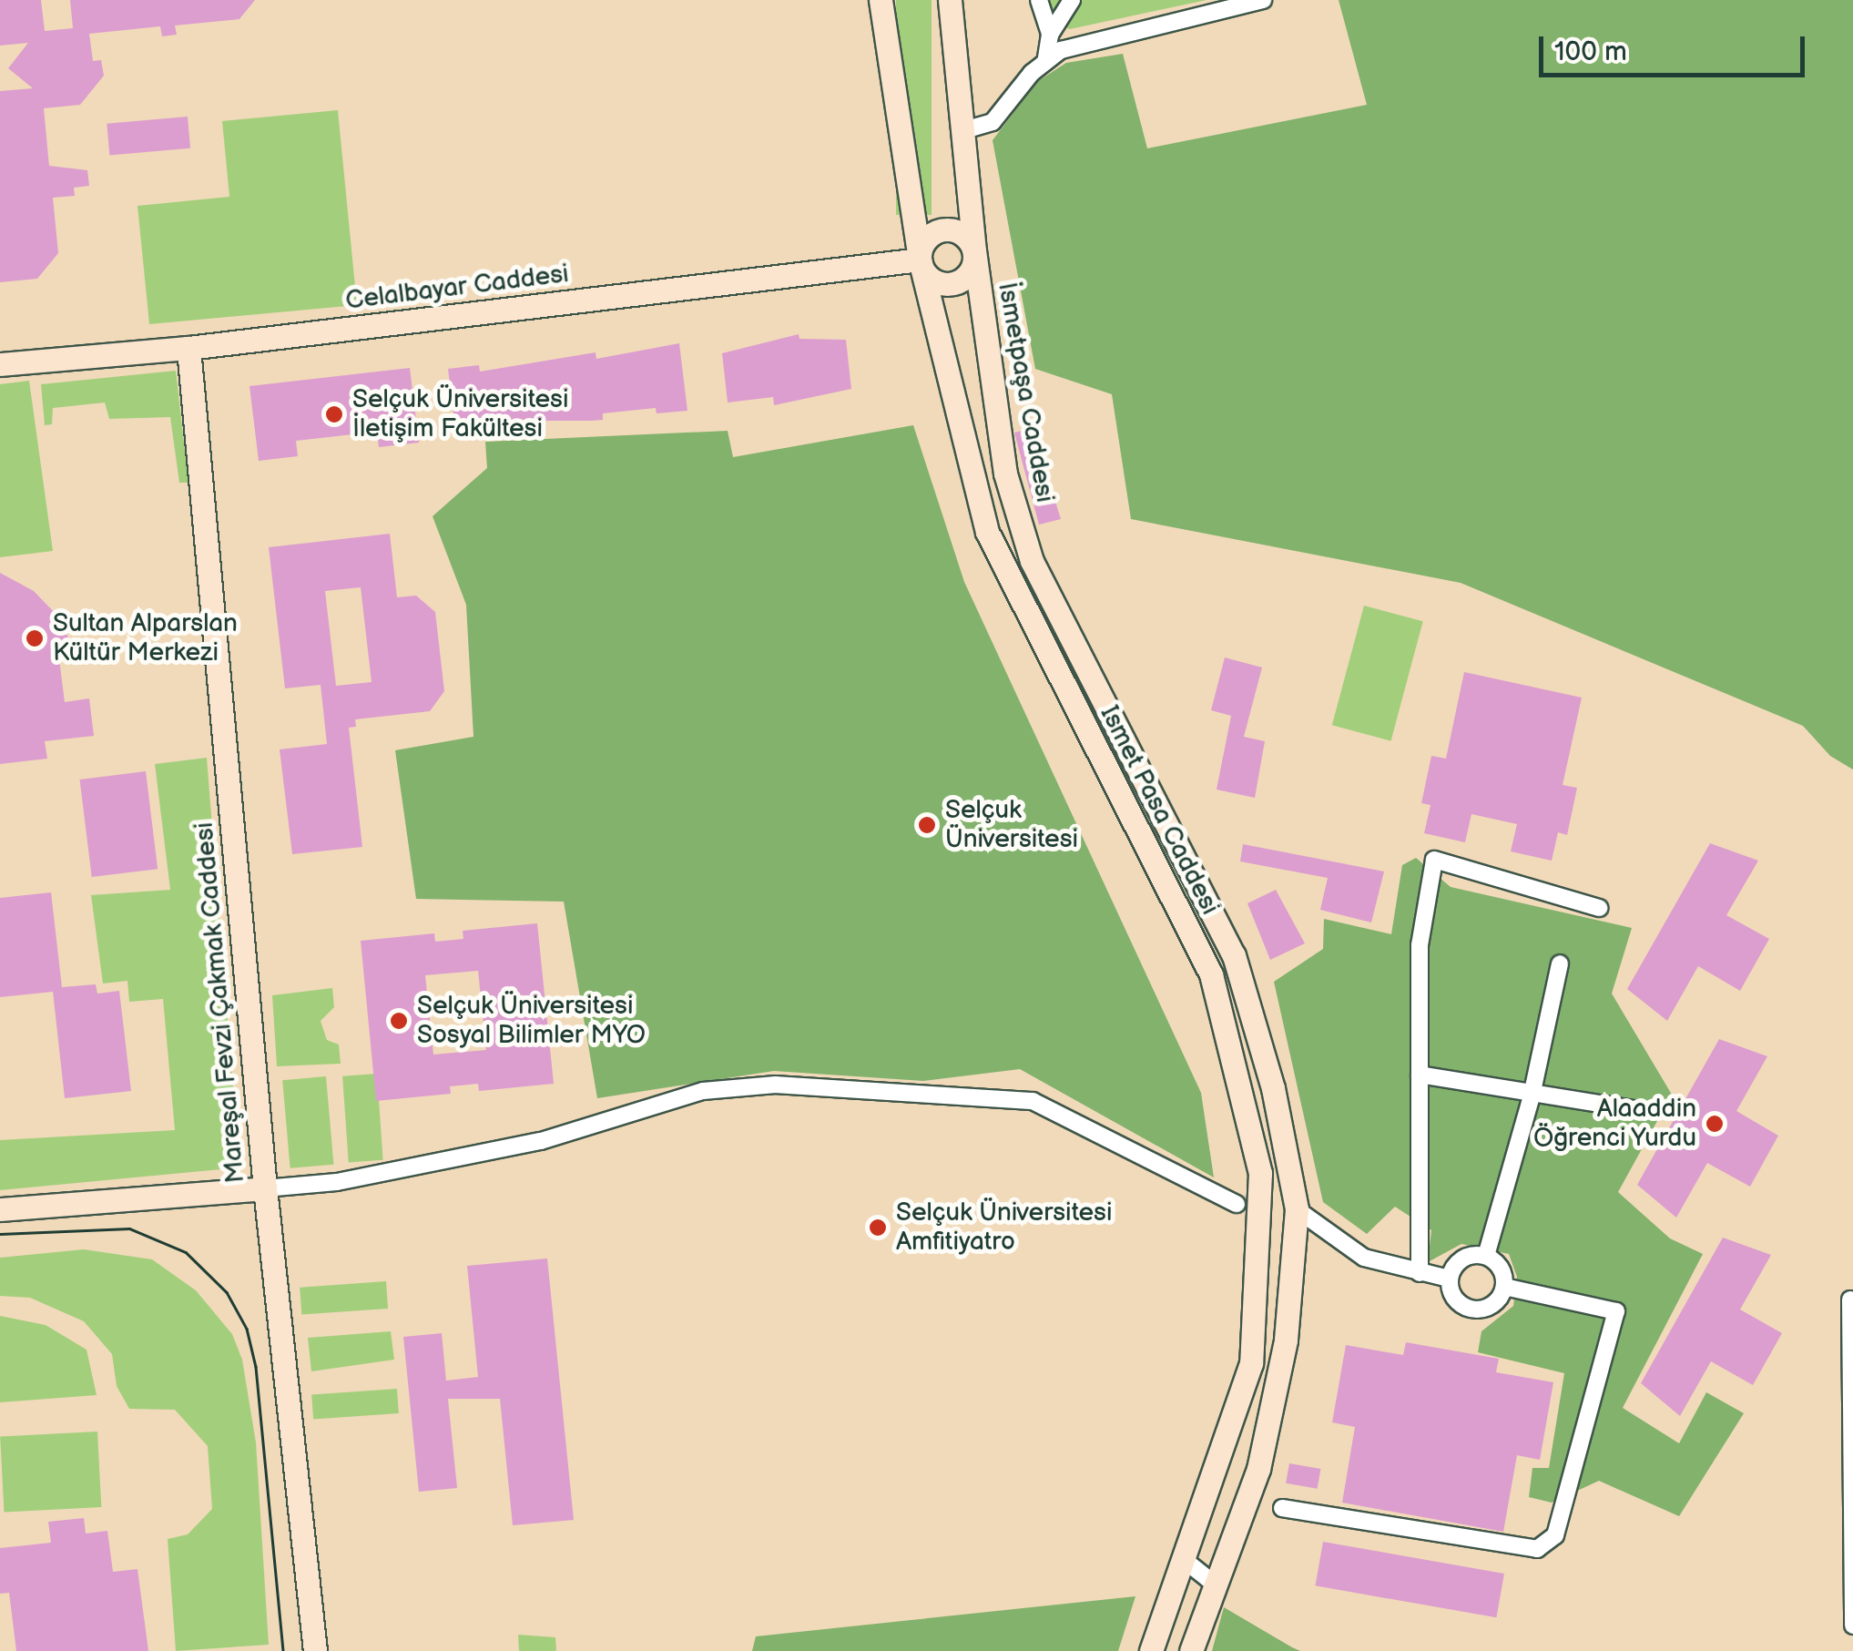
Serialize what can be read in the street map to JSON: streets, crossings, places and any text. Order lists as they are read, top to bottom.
{
  "streets": {
    "main road": [
      "Celalbayar Caddesi",
      "İsmetpaşa Caddesi",
      "Ismet Pasa Caddesi",
      "Mareşal Fevzi Çakmak Caddesi"
    ]
  },
  "crossings": [
    ["Celalbayar Caddesi", "İsmetpaşa Caddesi"],
    ["Celalbayar Caddesi", "Ismet Pasa Caddesi"],
    ["Celalbayar Caddesi", "Mareşal Fevzi Çakmak Caddesi"],
    ["İsmetpaşa Caddesi", "Ismet Pasa Caddesi"]
  ],
  "places": [
    "Selçuk Üniversitesi İletişim Fakültesi",
    "Sultan Alparslan Kültür Merkezi",
    "Selçuk Üniversitesi",
    "Selçuk Üniversitesi Sosyal Bilimler MYO",
    "Alaaddin Öğrenci Yurdu",
    "Selçuk Üniversitesi Amfitiyatro"
  ],
  "scale_bar": "100 m"
}
